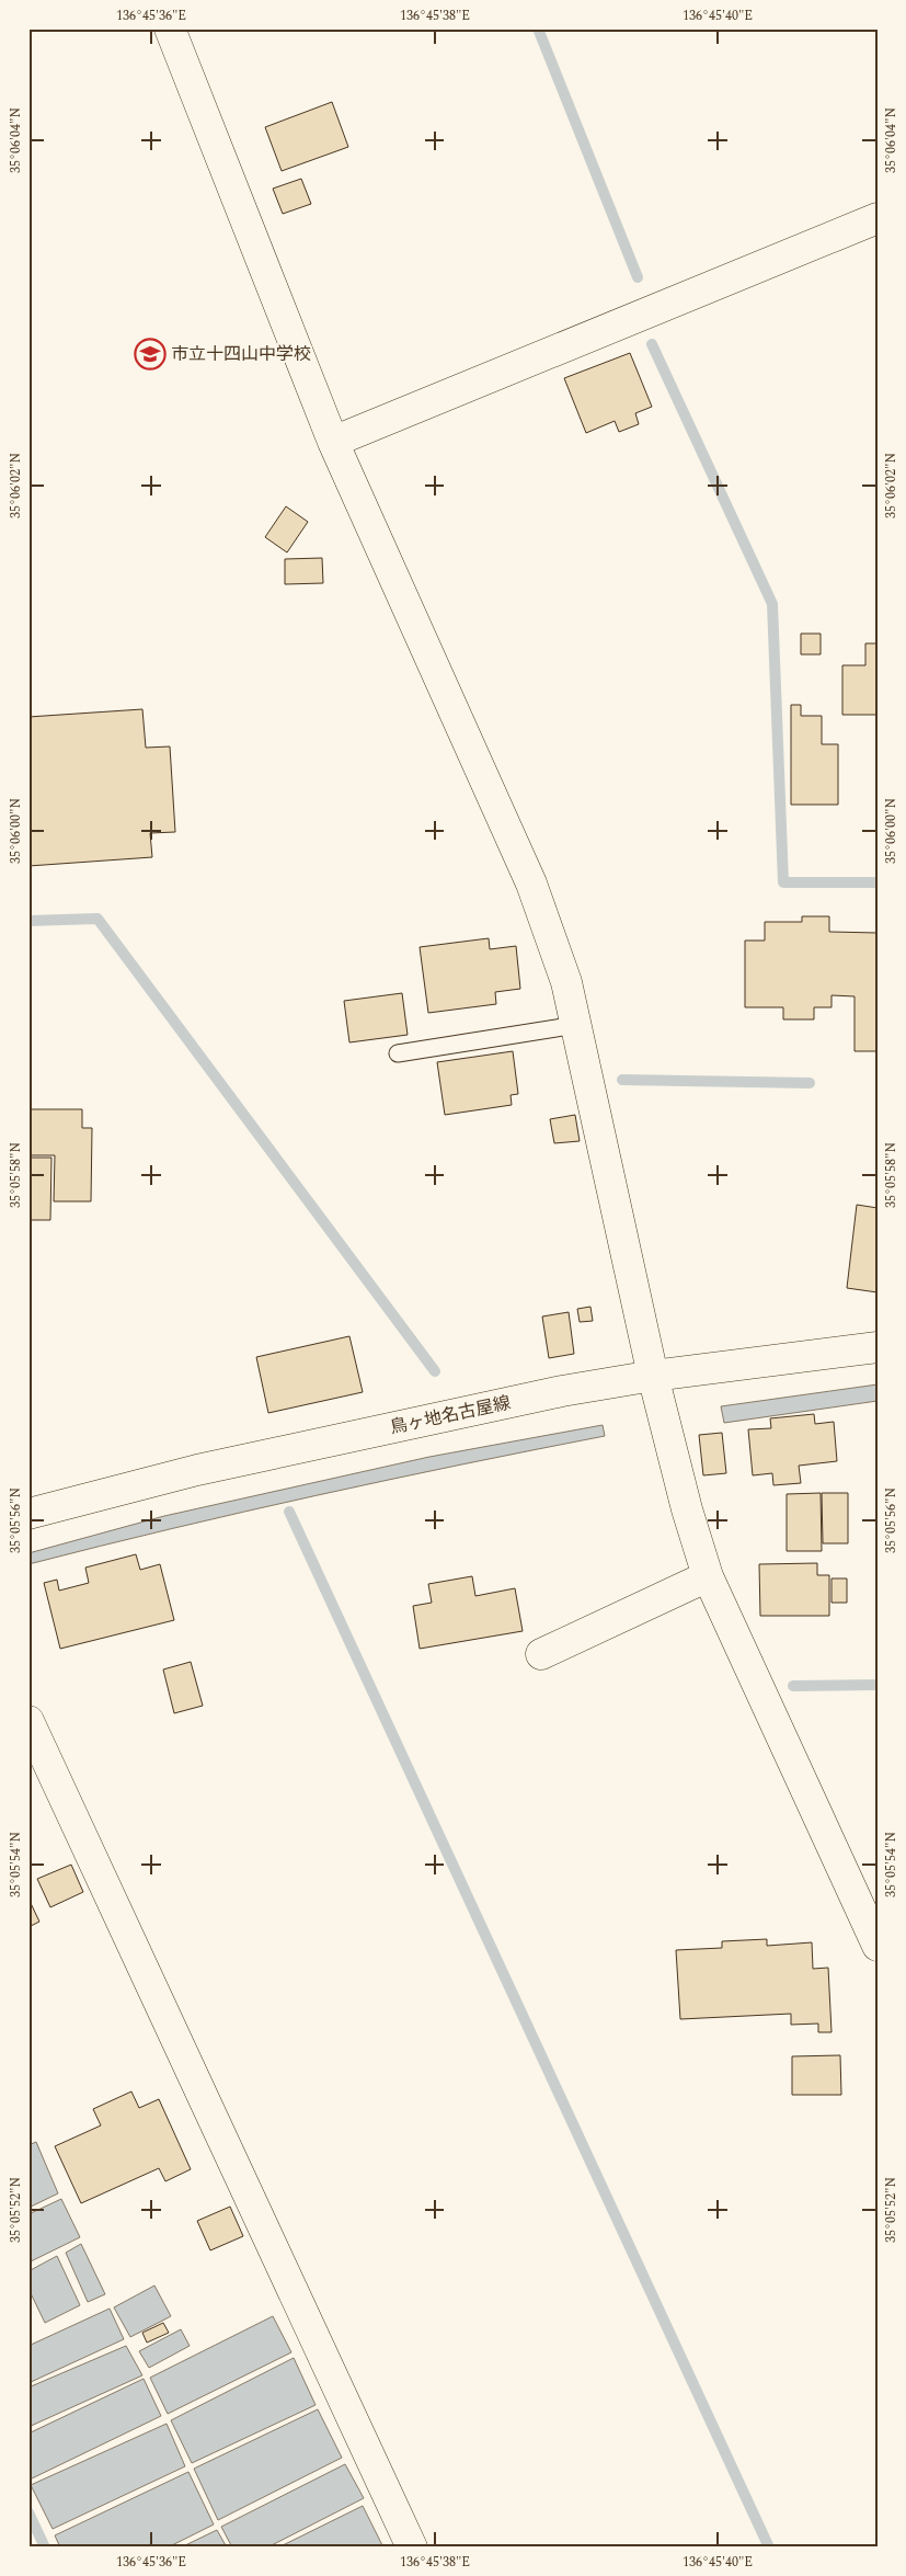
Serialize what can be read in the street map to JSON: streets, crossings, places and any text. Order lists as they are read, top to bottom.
{
  "streets": {
    "street": ["鳥ヶ地名古屋線"]
  },
  "places": {
    "school or university": ["市立十四山中学校"]
  },
  "coordinates": [
    "136°45'36\"E",
    "136°45'38\"E",
    "136°45'40\"E",
    "35°06'04\"N",
    "35°06'02\"N",
    "35°06'00\"N",
    "35°05'58\"N",
    "35°05'56\"N",
    "35°05'54\"N",
    "35°05'52\"N"
  ]
}
